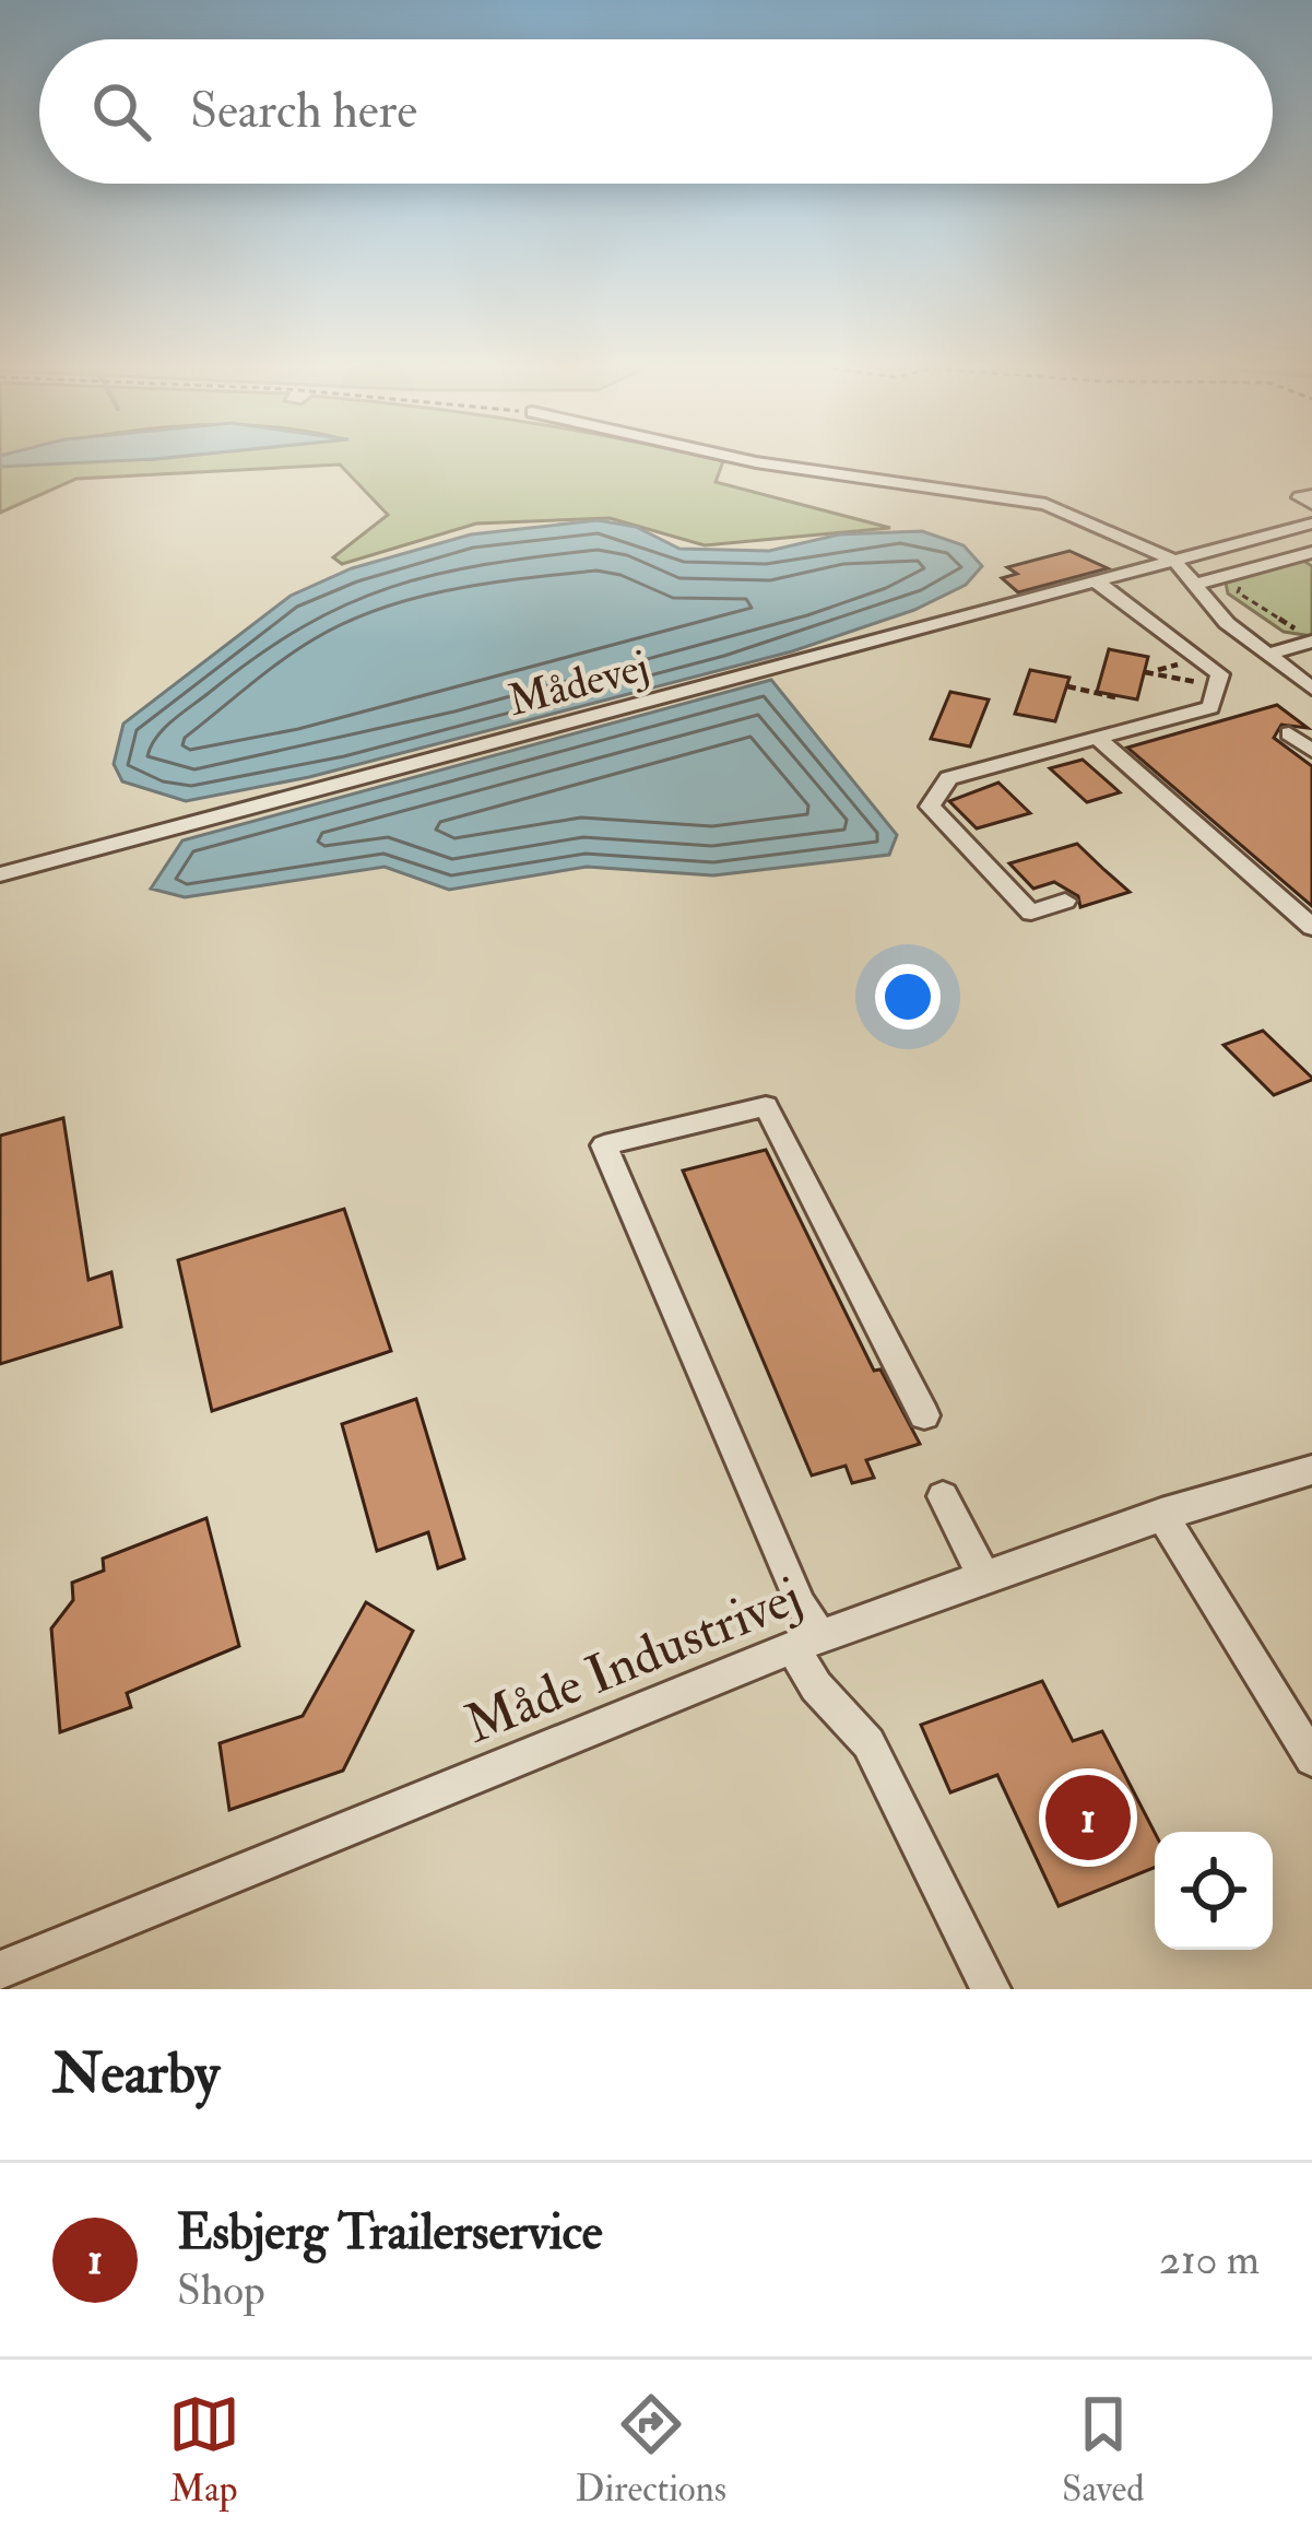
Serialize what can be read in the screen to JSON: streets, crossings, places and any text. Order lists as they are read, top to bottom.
{
  "streets": {
    "street": ["Mådevej", "Måde Industrivej"]
  },
  "page": {
    "search": "Search here",
    "pins": "1",
    "heading": "Nearby",
    "list": [
      {
        "mark": "1",
        "name": "Esbjerg Trailerservice",
        "note": "Shop",
        "value": "210 m"
      }
    ],
    "nav": ["Map", "Directions", "Saved"]
  }
}
